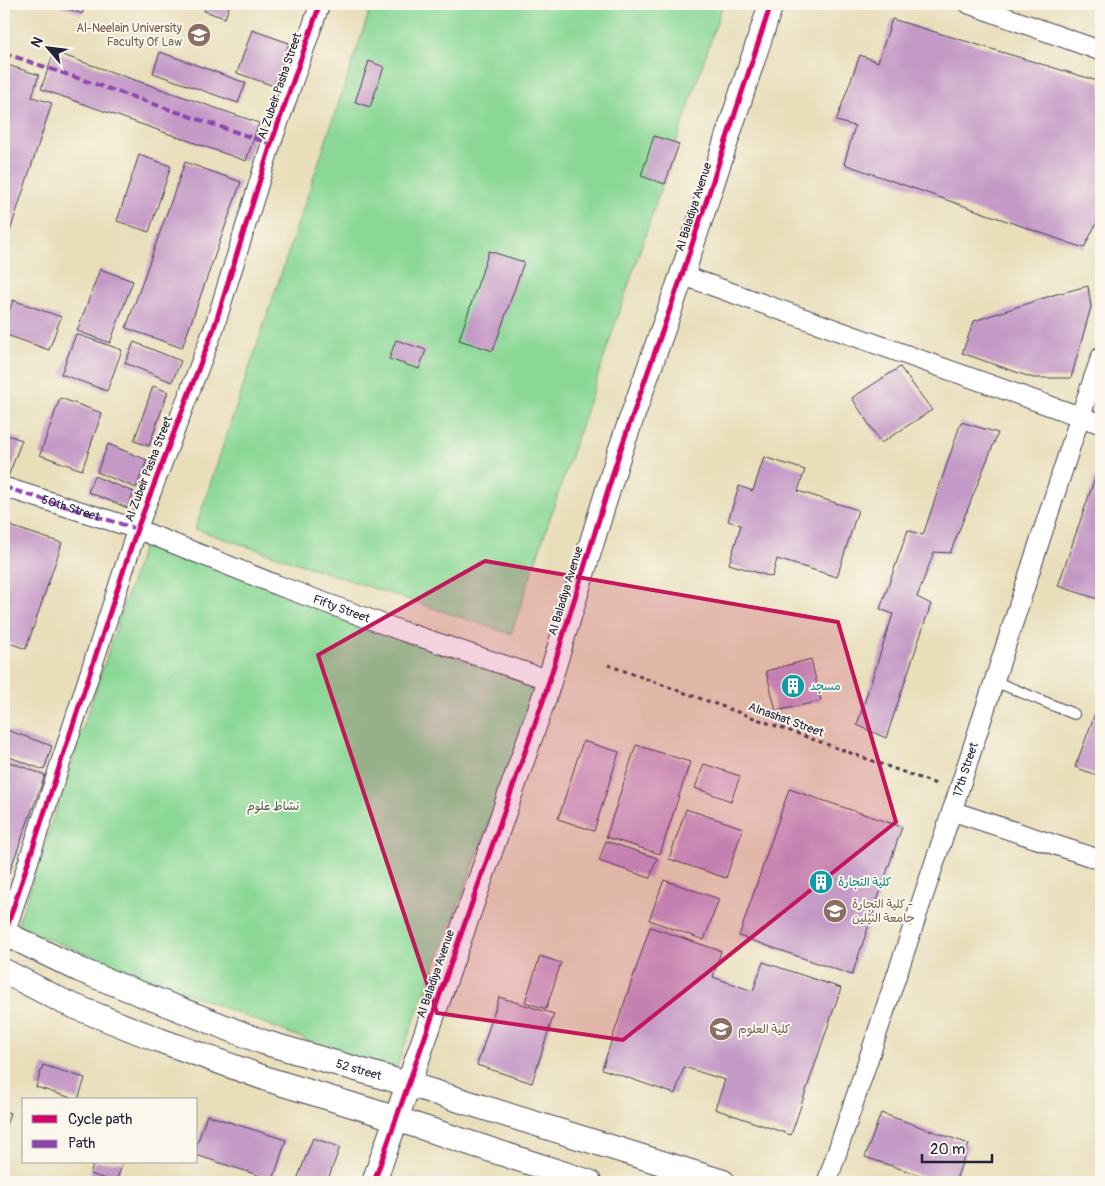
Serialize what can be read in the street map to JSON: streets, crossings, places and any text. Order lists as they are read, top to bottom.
{
  "streets": {
    "street": [
      "Al Zubeir Pasha Street",
      "Al Baladiya Avenue",
      "50th Street",
      "Fifty Street",
      "17th Street",
      "52 street"
    ],
    "path": ["Alnashat Street"]
  },
  "crossings": [
    ["Al Zubeir Pasha Street", "50th Street"],
    ["Al Zubeir Pasha Street", "Fifty Street"],
    ["Al Zubeir Pasha Street", "52 street"],
    ["Al Baladiya Avenue", "Fifty Street"],
    ["Al Baladiya Avenue", "52 street"],
    ["50th Street", "Fifty Street"],
    ["Alnashat Street", "17th Street"]
  ],
  "parks": ["نشاط علوم"],
  "places": {
    "school or university": ["Al-Neelain University Faculty Of Law", "كلية التجارة - جامعة النيلين", "كلية العلوم"],
    "building": ["مسجد", "كلية التجارة"]
  },
  "legend": ["Cycle path", "Path"],
  "scale_bar": "20 m",
  "north": "top left"
}
